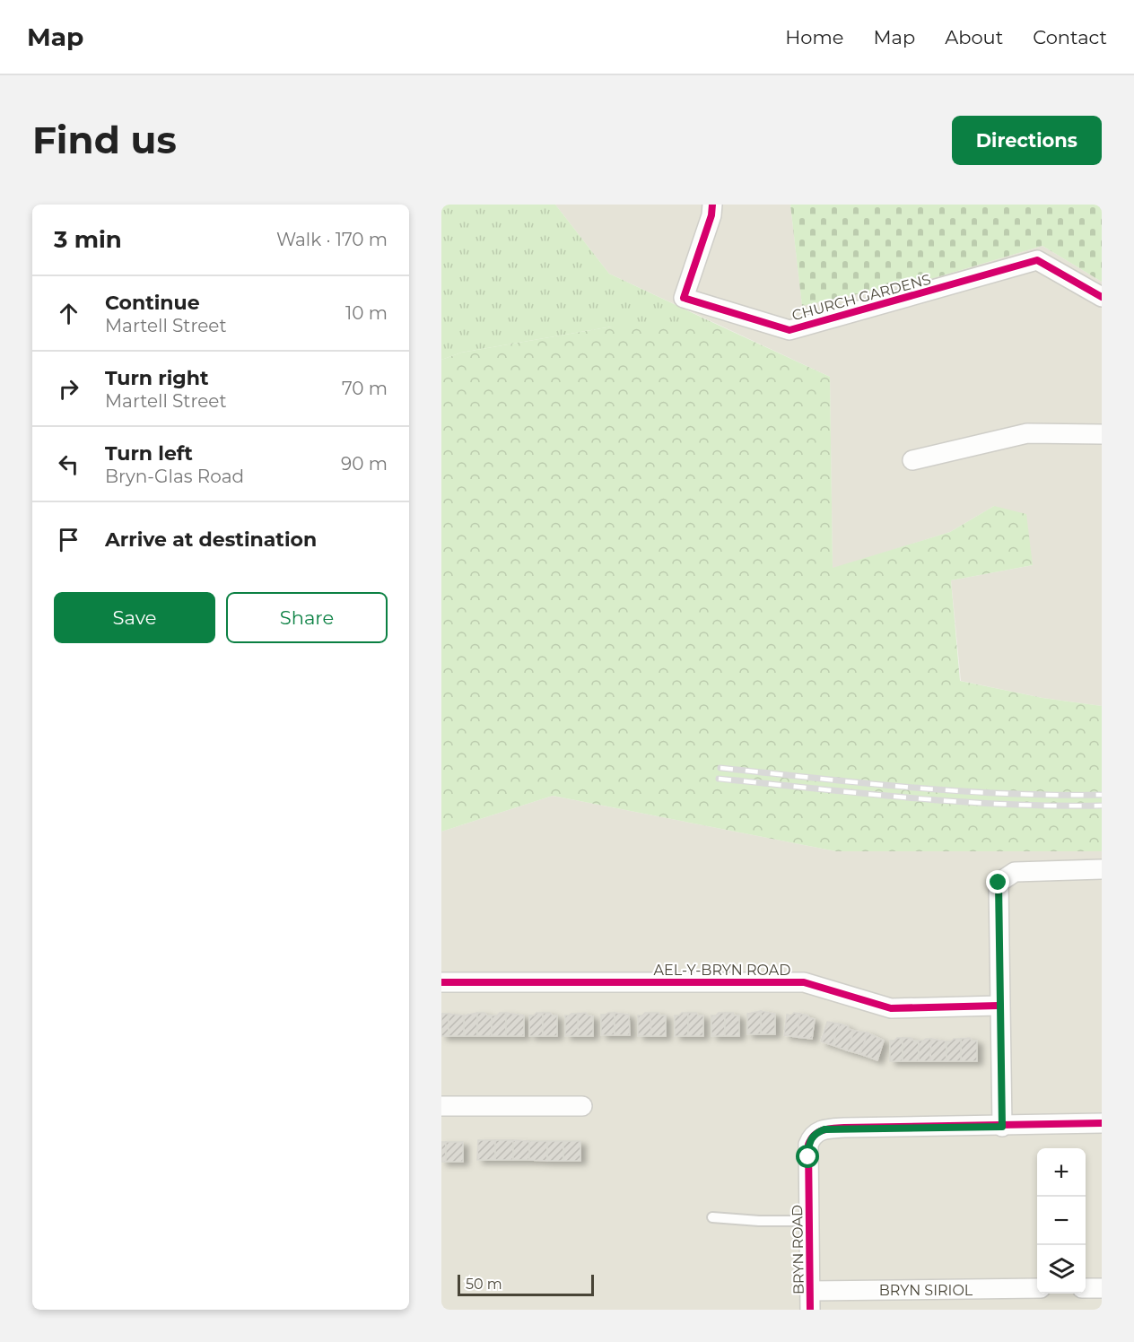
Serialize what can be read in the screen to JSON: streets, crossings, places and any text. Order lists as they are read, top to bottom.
{
  "streets": {
    "street": [
      "CHURCH GARDENS",
      "AEL-Y-BRYN ROAD",
      "BRYN ROAD",
      "BRYN SIRIOL"
    ]
  },
  "crossings": [
    ["BRYN ROAD", "BRYN SIRIOL"]
  ],
  "scale_bar": "50 m",
  "page": {
    "header": "Map",
    "nav": [
      "Home",
      "Map",
      "About",
      "Contact"
    ],
    "buttons": [
      "Directions",
      ["Save", "Share"]
    ],
    "title": "Find us",
    "heading": ["3 min", "Walk · 170 m"],
    "list": [
      ["Continue", "Martell Street", "10 m"],
      ["Turn right", "Martell Street", "70 m"],
      ["Turn left", "Bryn-Glas Road", "90 m"],
      "Arrive at destination"
    ],
    "map_buttons": ["+", "−"],
    "scale": "50 m"
  }
}
